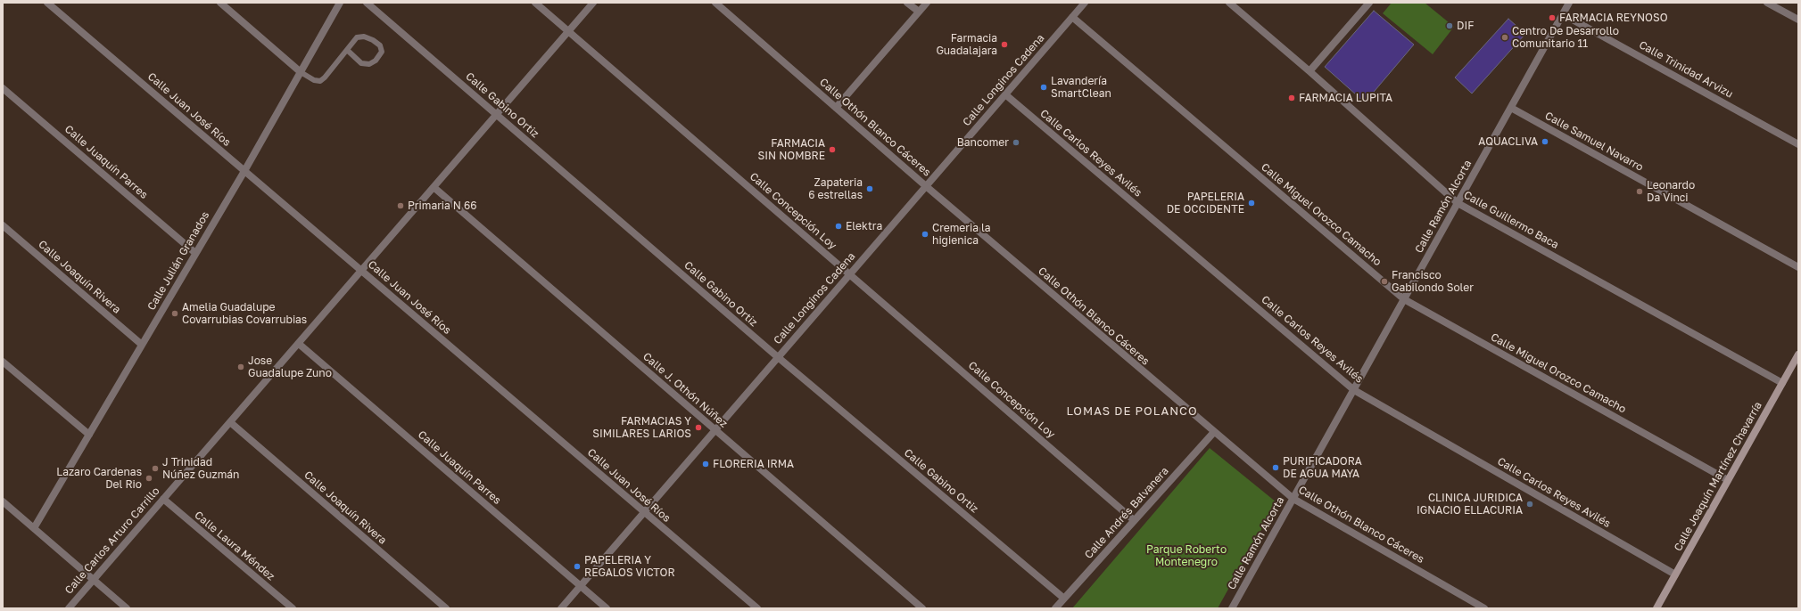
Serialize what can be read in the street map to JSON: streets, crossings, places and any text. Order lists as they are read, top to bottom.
{
  "streets": {
    "street": [
      "Calle Trinidad Arvizu",
      "Calle Longinos Cadena",
      "Calle Gabino Ortiz",
      "Calle Juan José Ríos",
      "Calle Othón Blanco Cáceres",
      "Calle Samuel Navarro",
      "Calle Carlos Reyes Avilés",
      "Calle Juaquín Parres",
      "Calle Ramón Alcorta",
      "Calle Concepción Loy",
      "Calle Miguel Orozco Camacho",
      "Calle Guillermo Baca",
      "Calle Julián Granados",
      "Calle Joaquín Rivera",
      "Calle J. Othón Núñez",
      "Calle Joaquín Martínez Chavarría",
      "Calle Andrés Balvanera",
      "Calle Carlos Arturo Carrillo",
      "Calle Laura Méndez"
    ]
  },
  "crossings": [
    ["Calle Trinidad Arvizu", "Calle Ramón Alcorta"],
    ["Calle Longinos Cadena", "Calle Gabino Ortiz"],
    ["Calle Longinos Cadena", "Calle Juan José Ríos"],
    ["Calle Longinos Cadena", "Calle Othón Blanco Cáceres"],
    ["Calle Longinos Cadena", "Calle Carlos Reyes Avilés"],
    ["Calle Longinos Cadena", "Calle Juaquín Parres"],
    ["Calle Longinos Cadena", "Calle Concepción Loy"],
    ["Calle Longinos Cadena", "Calle Miguel Orozco Camacho"],
    ["Calle Longinos Cadena", "Calle J. Othón Núñez"],
    ["Calle Gabino Ortiz", "Calle Andrés Balvanera"],
    ["Calle Gabino Ortiz", "Calle Carlos Arturo Carrillo"],
    ["Calle Juan José Ríos", "Calle Julián Granados"],
    ["Calle Juan José Ríos", "Calle Carlos Arturo Carrillo"],
    ["Calle Othón Blanco Cáceres", "Calle Ramón Alcorta"],
    ["Calle Othón Blanco Cáceres", "Calle Andrés Balvanera"],
    ["Calle Samuel Navarro", "Calle Ramón Alcorta"],
    ["Calle Carlos Reyes Avilés", "Calle Ramón Alcorta"],
    ["Calle Carlos Reyes Avilés", "Calle Joaquín Martínez Chavarría"],
    ["Calle Juaquín Parres", "Calle Julián Granados"],
    ["Calle Juaquín Parres", "Calle Carlos Arturo Carrillo"],
    ["Calle Ramón Alcorta", "Calle Miguel Orozco Camacho"],
    ["Calle Ramón Alcorta", "Calle Guillermo Baca"],
    ["Calle Concepción Loy", "Calle Andrés Balvanera"],
    ["Calle Concepción Loy", "Calle Carlos Arturo Carrillo"],
    ["Calle Miguel Orozco Camacho", "Calle Joaquín Martínez Chavarría"],
    ["Calle Guillermo Baca", "Calle Joaquín Martínez Chavarría"],
    ["Calle Julián Granados", "Calle Joaquín Rivera"],
    ["Calle Joaquín Rivera", "Calle Carlos Arturo Carrillo"],
    ["Calle J. Othón Núñez", "Calle Carlos Arturo Carrillo"],
    ["Calle Carlos Arturo Carrillo", "Calle Laura Méndez"]
  ],
  "districts": ["LOMAS DE POLANCO"],
  "parks": ["Parque Roberto Montenegro"],
  "places": [
    "FARMACIA REYNOSO",
    "DIF",
    "Centro De Desarrollo Comunitario 11",
    "Farmacia Guadalajara",
    "Lavandería SmartClean",
    "FARMACIA LUPITA",
    "AQUACLIVA",
    "Bancomer",
    "FARMACIA SIN NOMBRE",
    "Zapateria 6 estrellas",
    "Leonardo Da Vinci",
    "PAPELERIA DE OCCIDENTE",
    "Primaria N 66",
    "Elektra",
    "Cremeria la higienica",
    "Francisco Gabilondo Soler",
    "Amelia Guadalupe Covarrubias Covarrubias",
    "Jose Guadalupe Zuno",
    "FARMACIAS Y SIMILARES LARIOS",
    "FLORERIA IRMA",
    "PURIFICADORA DE AGUA MAYA",
    "J Trinidad Núñez Guzmán",
    "Lazaro Cardenas Del Rio",
    "CLINICA JURIDICA IGNACIO ELLACURIA",
    "PAPELERIA Y REGALOS VICTOR"
  ]
}
